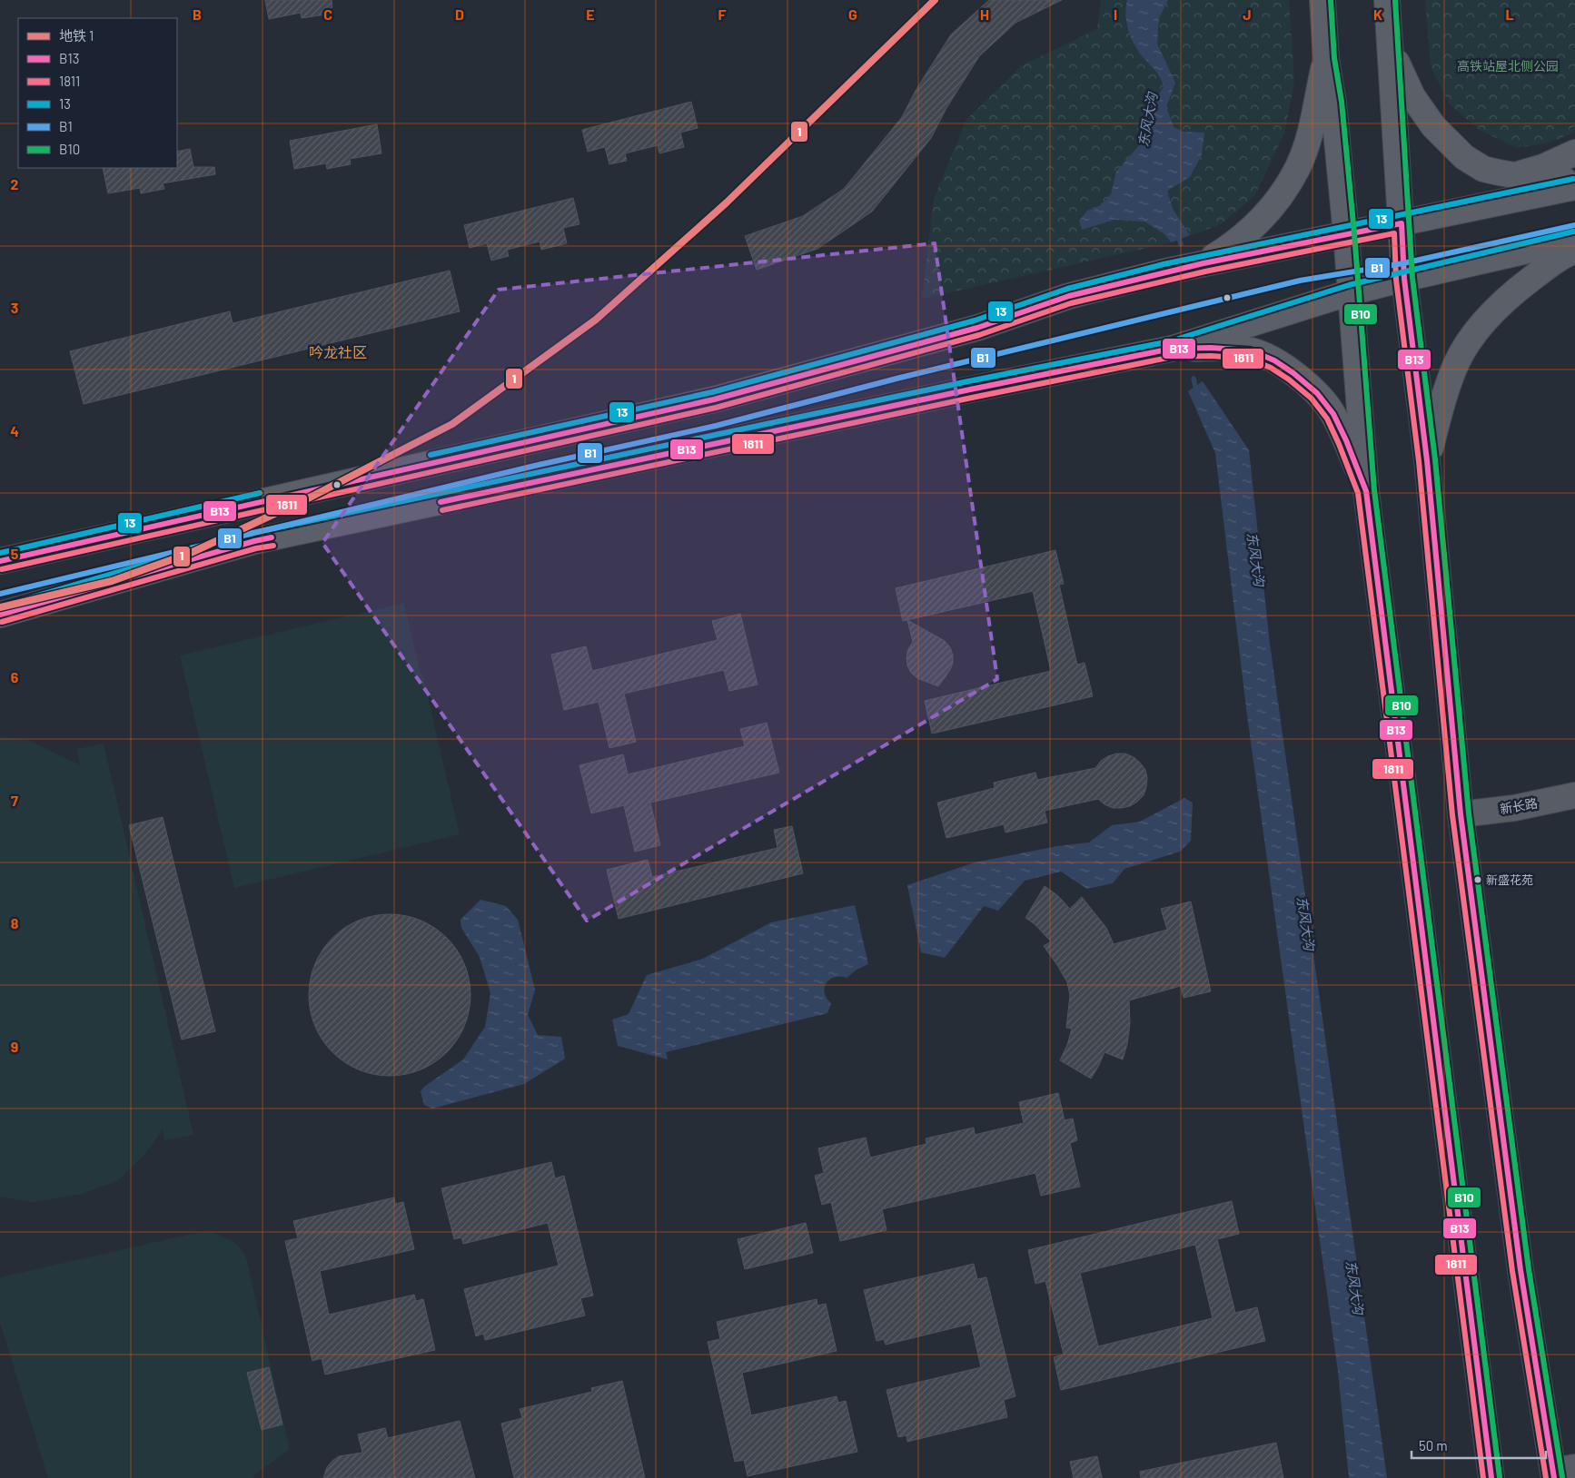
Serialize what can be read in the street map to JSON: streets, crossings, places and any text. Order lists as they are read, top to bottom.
{
  "streets": {
    "street": ["新长路"]
  },
  "districts": ["吟龙社区"],
  "water": ["东风大沟"],
  "parks": ["高铁站屋北侧公园"],
  "places": ["新盛花苑"],
  "lines": [
    "metro line 1",
    "transit line B10",
    "transit line 13",
    "transit line B13",
    "transit line B1",
    "transit line 1811"
  ],
  "legend": [
    "地铁 1",
    "B13",
    "1811",
    "13",
    "B1",
    "B10"
  ],
  "scale_bar": "50 m",
  "grid": {
    "columns": [
      "B",
      "C",
      "D",
      "E",
      "F",
      "G",
      "H",
      "I",
      "J",
      "K",
      "L"
    ],
    "rows": [
      "2",
      "3",
      "4",
      "5",
      "6",
      "7",
      "8",
      "9"
    ]
  }
}
